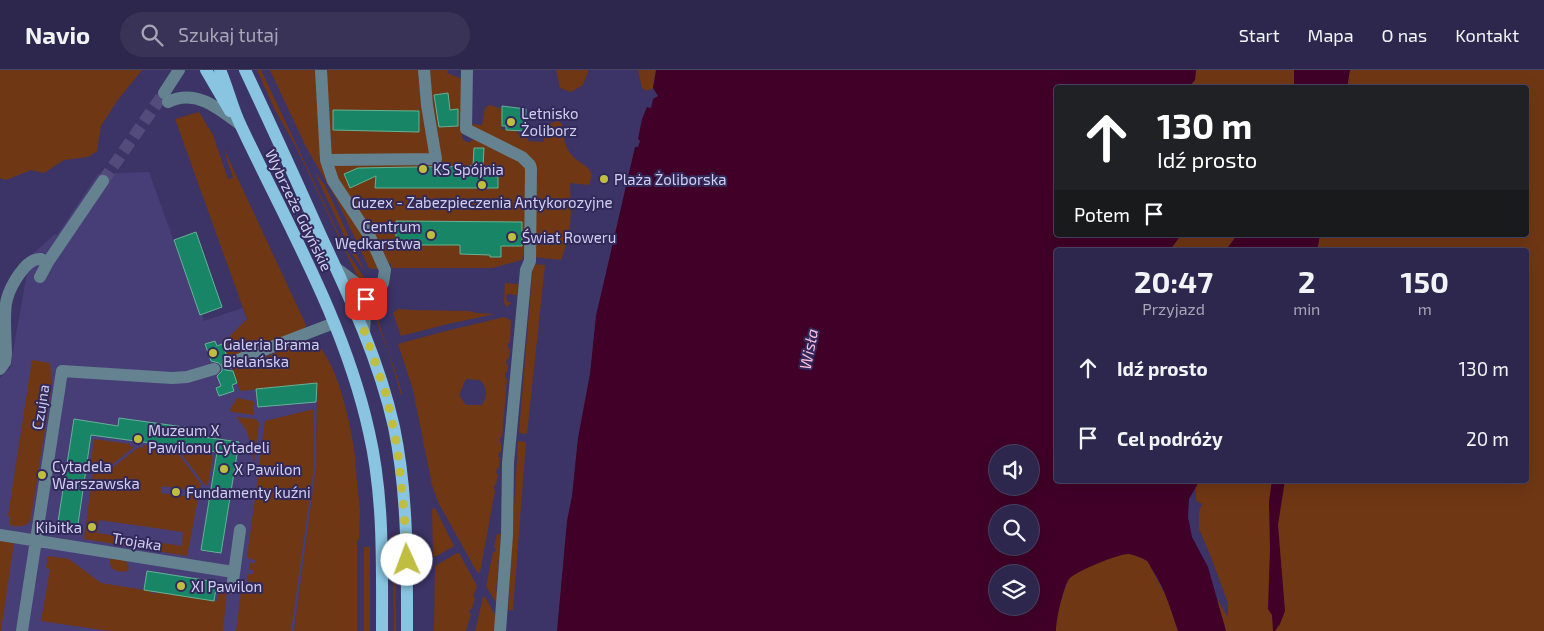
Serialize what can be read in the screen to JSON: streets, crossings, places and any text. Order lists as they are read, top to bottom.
{
  "streets": {
    "main road": ["Wybrzeże Gdyńskie"],
    "street": ["Czujna", "Trojaka"]
  },
  "crossings": [
    ["Czujna", "Trojaka"]
  ],
  "water": ["Wisła"],
  "places": [
    "Letnisko Żoliborz",
    "KS Spójnia",
    "Plaża Żoliborska",
    "Guzex - Zabezpieczenia Antykorozyjne",
    "Centrum Wędkarstwa",
    "Świat Roweru",
    "Galeria Brama Bielańska",
    "Muzeum X Pawilonu Cytadeli",
    "X Pawilon",
    "Cytadela Warszawska",
    "Fundamenty kuźni",
    "Kibitka",
    "XI Pawilon"
  ],
  "page": {
    "header": "Navio",
    "search": "Szukaj tutaj",
    "nav": [
      "Start",
      "Mapa",
      "O nas",
      "Kontakt"
    ],
    "turn": ["130 m", "Idź prosto"],
    "then": "Potem",
    "eta": [
      "20:47",
      "Przyjazd",
      "2",
      "min",
      "150",
      "m"
    ],
    "list": [
      {
        "name": "Idź prosto",
        "value": "130 m"
      },
      {
        "name": "Cel podróży",
        "value": "20 m"
      }
    ]
  }
}
